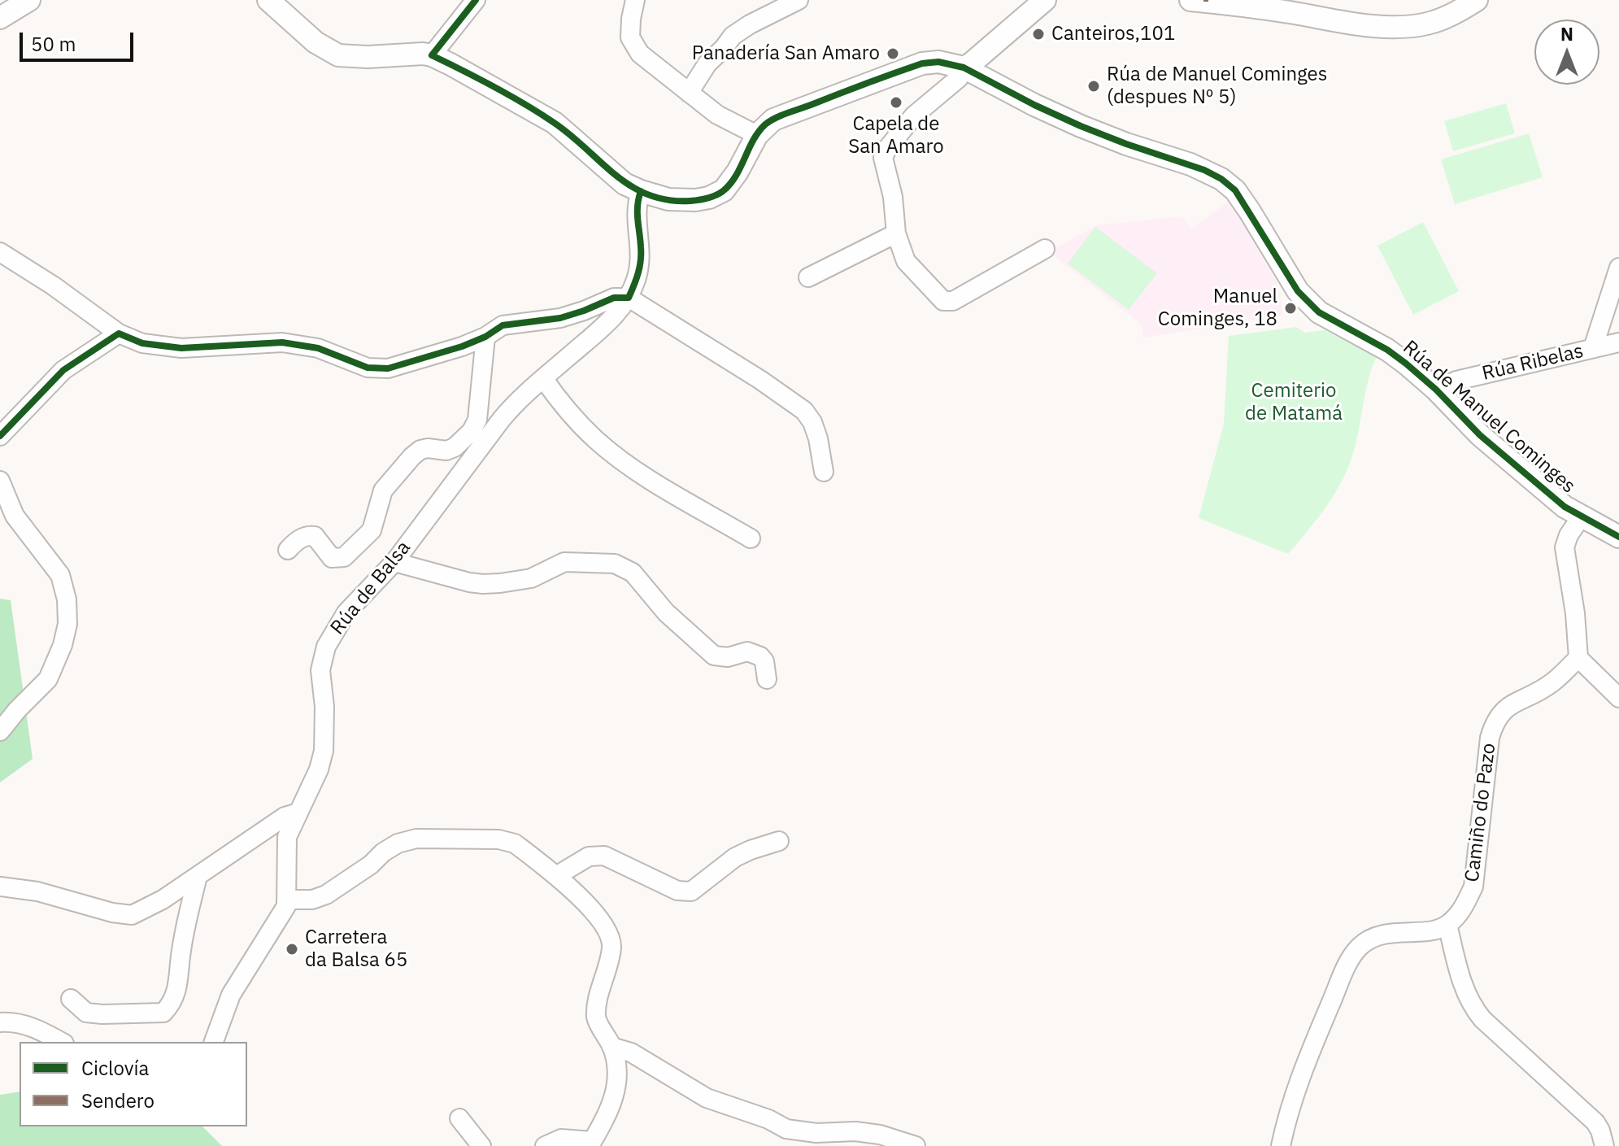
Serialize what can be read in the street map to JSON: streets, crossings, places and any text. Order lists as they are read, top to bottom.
{
  "streets": {
    "street": [
      "Rúa Ribelas",
      "Rúa de Manuel Cominges",
      "Rúa de Balsa",
      "Camiño do Pazo"
    ]
  },
  "crossings": [
    ["Rúa Ribelas", "Rúa de Manuel Cominges"]
  ],
  "parks": ["Cemiterio de Matamá"],
  "places": [
    "Canteiros,101",
    "Panadería San Amaro",
    "Rúa de Manuel Cominges (despues Nº 5)",
    "Capela de San Amaro",
    "Manuel Cominges, 18",
    "Carretera da Balsa 65"
  ],
  "legend": ["Ciclovía", "Sendero"],
  "scale_bar": "50 m",
  "north": "top"
}
